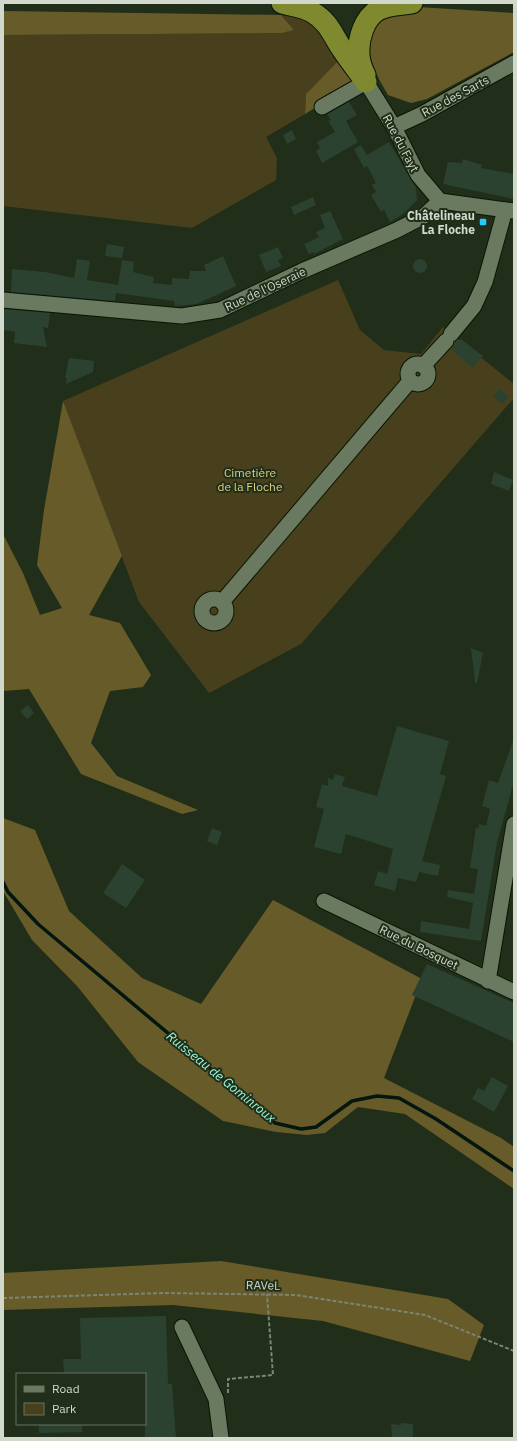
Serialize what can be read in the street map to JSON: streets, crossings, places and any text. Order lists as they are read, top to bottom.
{
  "streets": {
    "street": [
      "Rue des Sarts",
      "Rue du Fayt",
      "Rue de l'Oseraie",
      "Rue du Bosquet"
    ],
    "path": ["RAVeL"]
  },
  "crossings": [
    ["Rue des Sarts", "Rue du Fayt"],
    ["Rue du Fayt", "Rue de l'Oseraie"]
  ],
  "water": ["Ruisseau de Gominroux"],
  "parks": ["Cimetière de la Floche"],
  "places": {
    "transit": ["Châtelineau La Floche"]
  },
  "legend": ["Road", "Park"]
}
